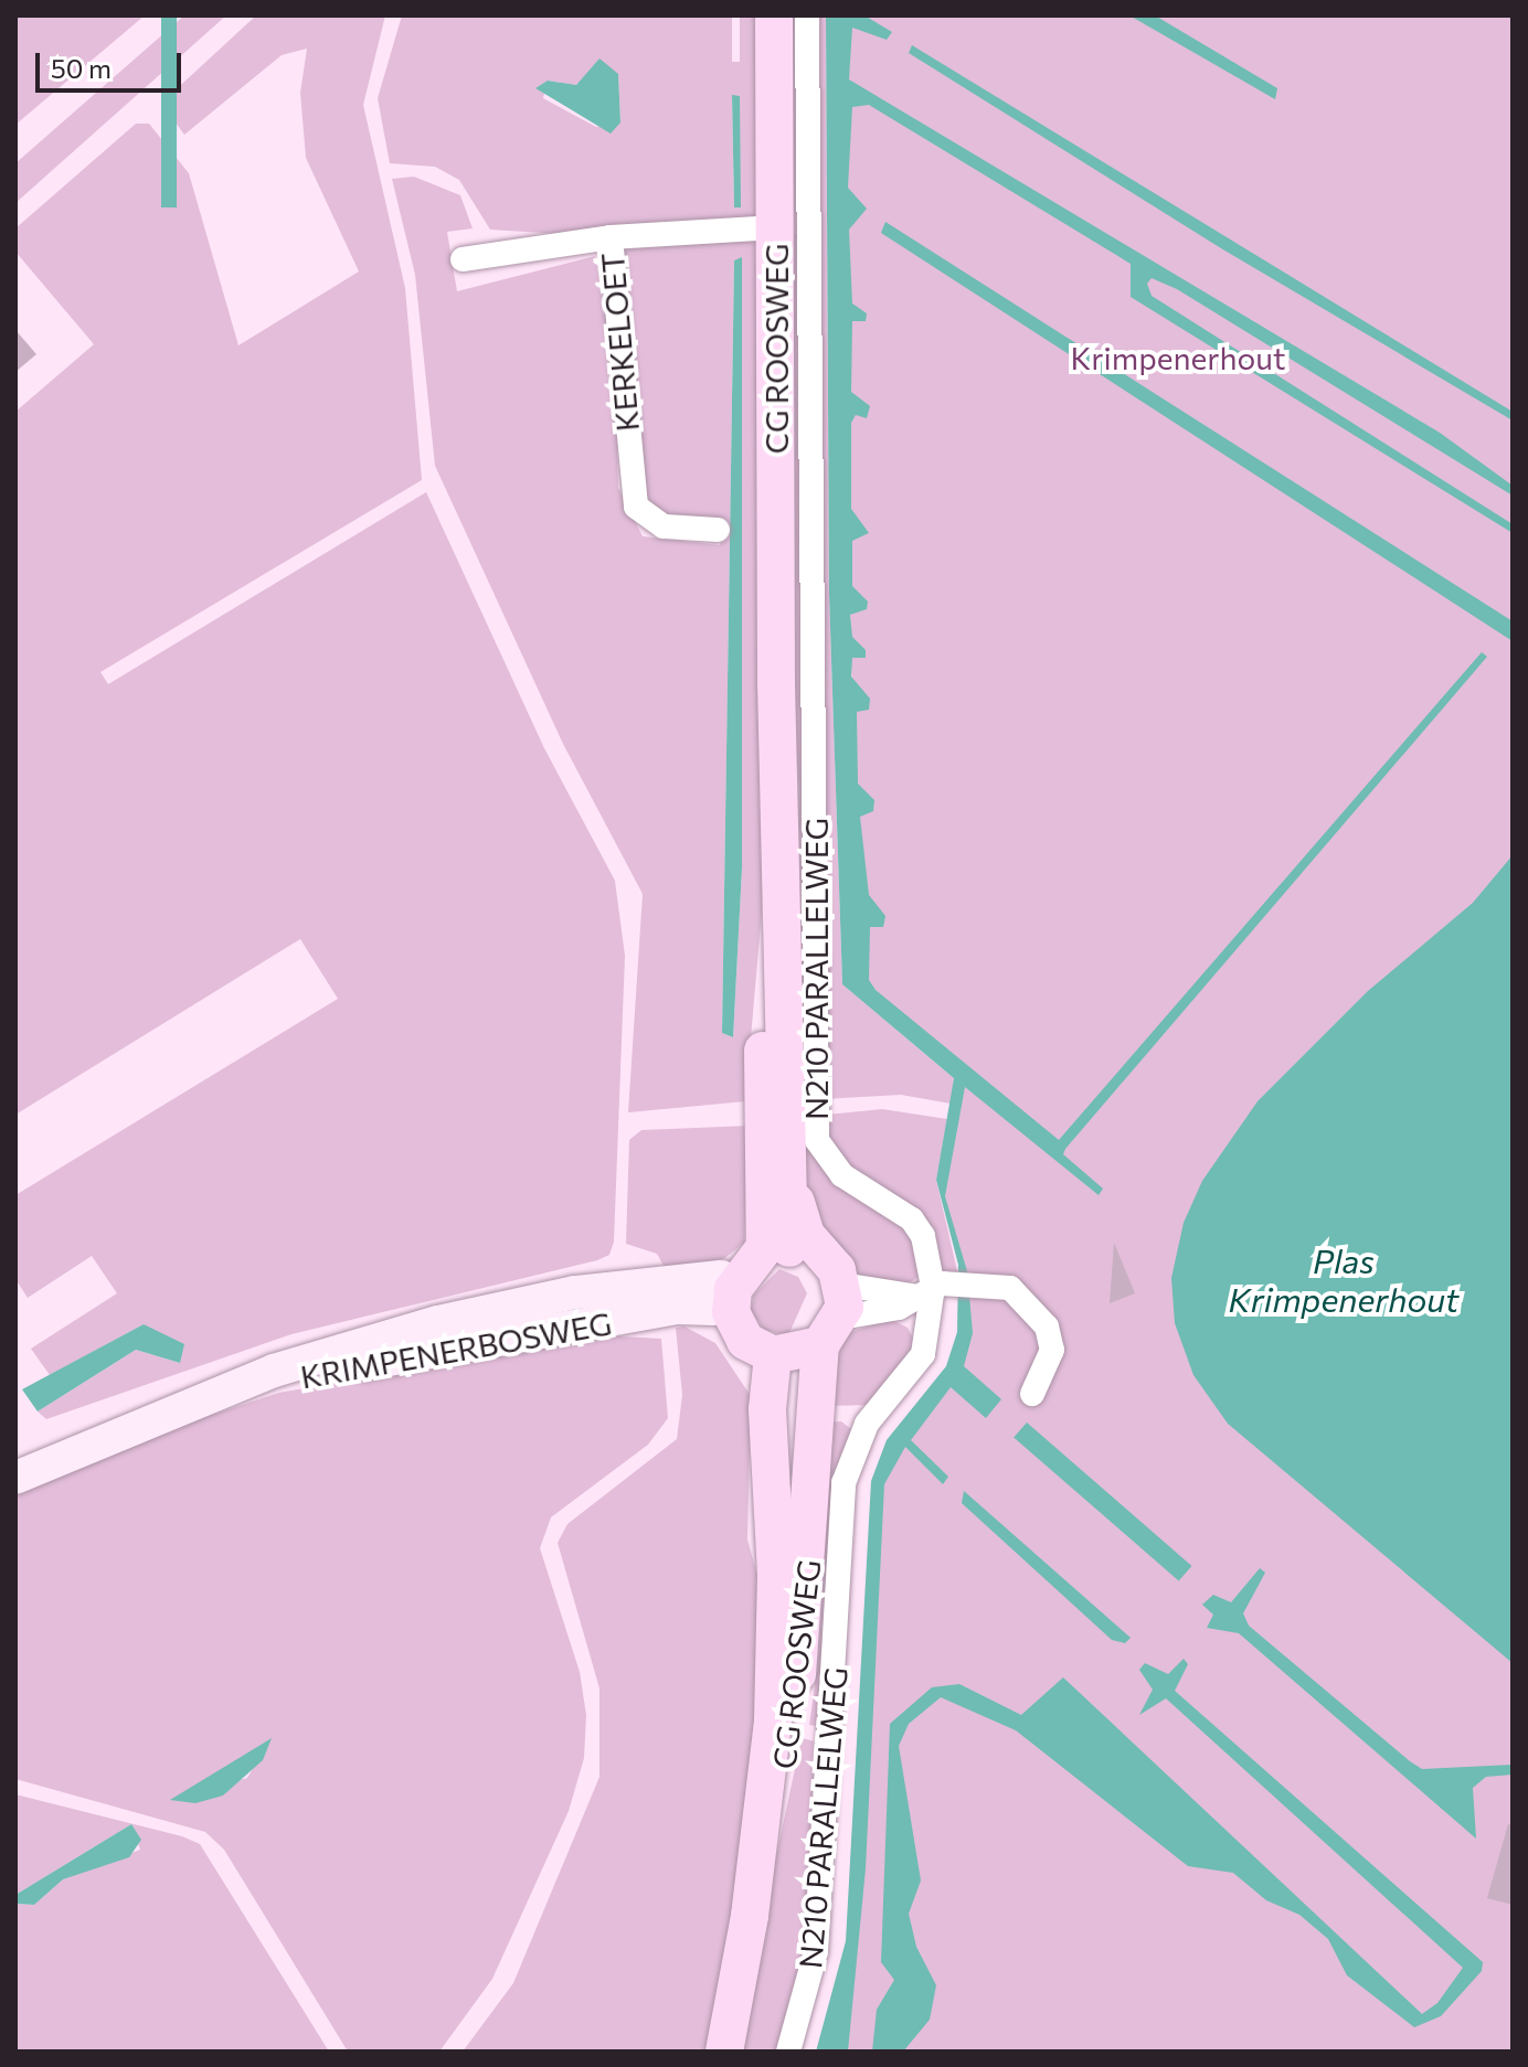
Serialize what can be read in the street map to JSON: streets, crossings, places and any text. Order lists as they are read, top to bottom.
{
  "streets": {
    "main road": ["CG ROOSWEG", "KRIMPENERBOSWEG"],
    "street": ["KERKELOET", "N210 PARALLELWEG"]
  },
  "water": ["Plas Krimpenerhout"],
  "parks": ["Krimpenerhout"],
  "scale_bar": "50 m"
}
